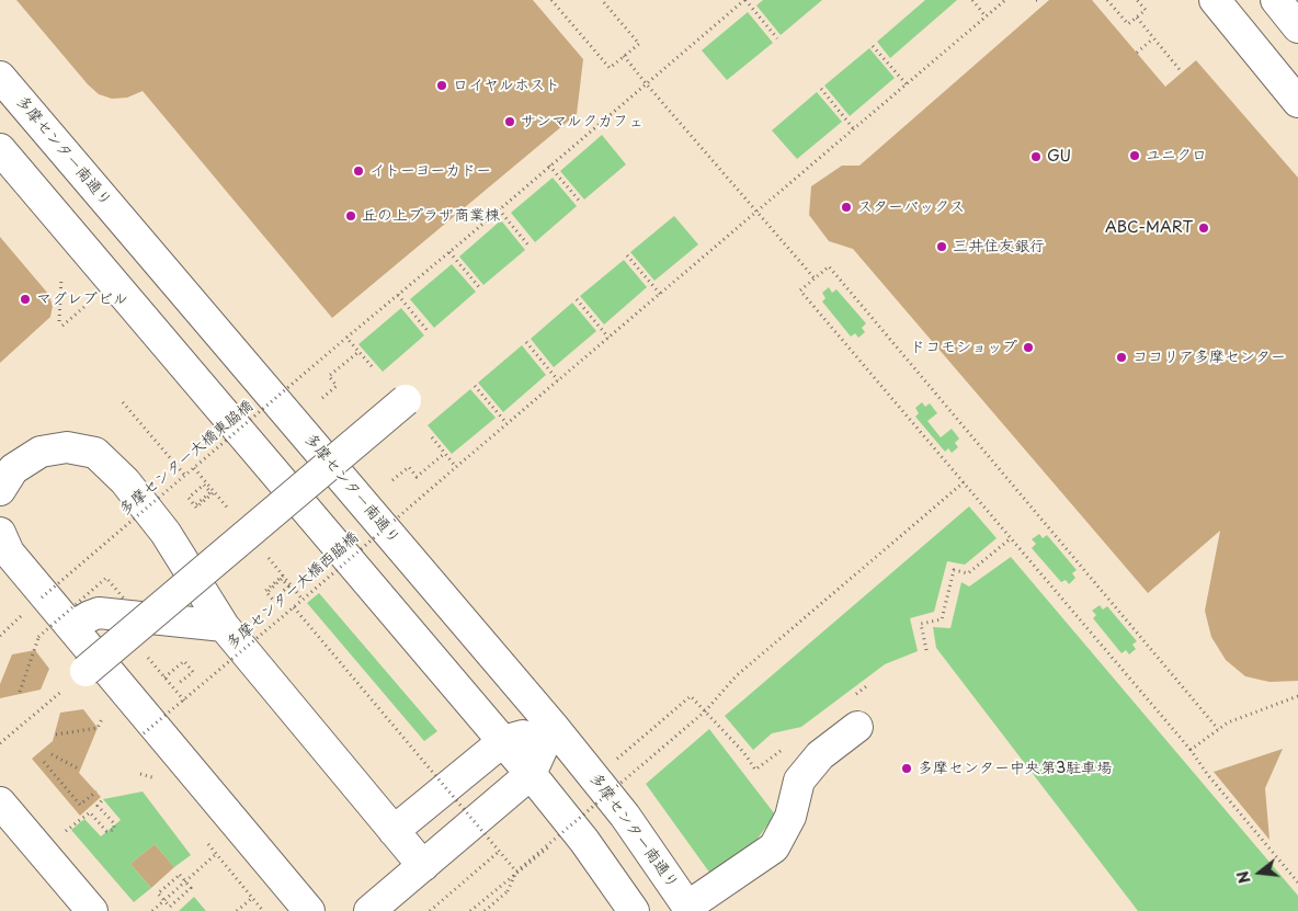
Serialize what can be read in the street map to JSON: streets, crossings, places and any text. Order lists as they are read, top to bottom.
{
  "streets": {
    "street": ["多摩センター南通り"],
    "path": ["多摩センター大橋東脇橋", "多摩センター大橋西脇橋"]
  },
  "places": [
    "ロイヤルホスト",
    "サンマルクカフェ",
    "ユニクロ",
    "GU",
    "イトーヨーカドー",
    "スターバックス",
    "丘の上プラザ商業棟",
    "ABC-MART",
    "三井住友銀行",
    "マグレブビル",
    "ドコモショップ",
    "ココリア多摩センター",
    "多摩センター中央第3駐車場"
  ],
  "north": "left"
}
